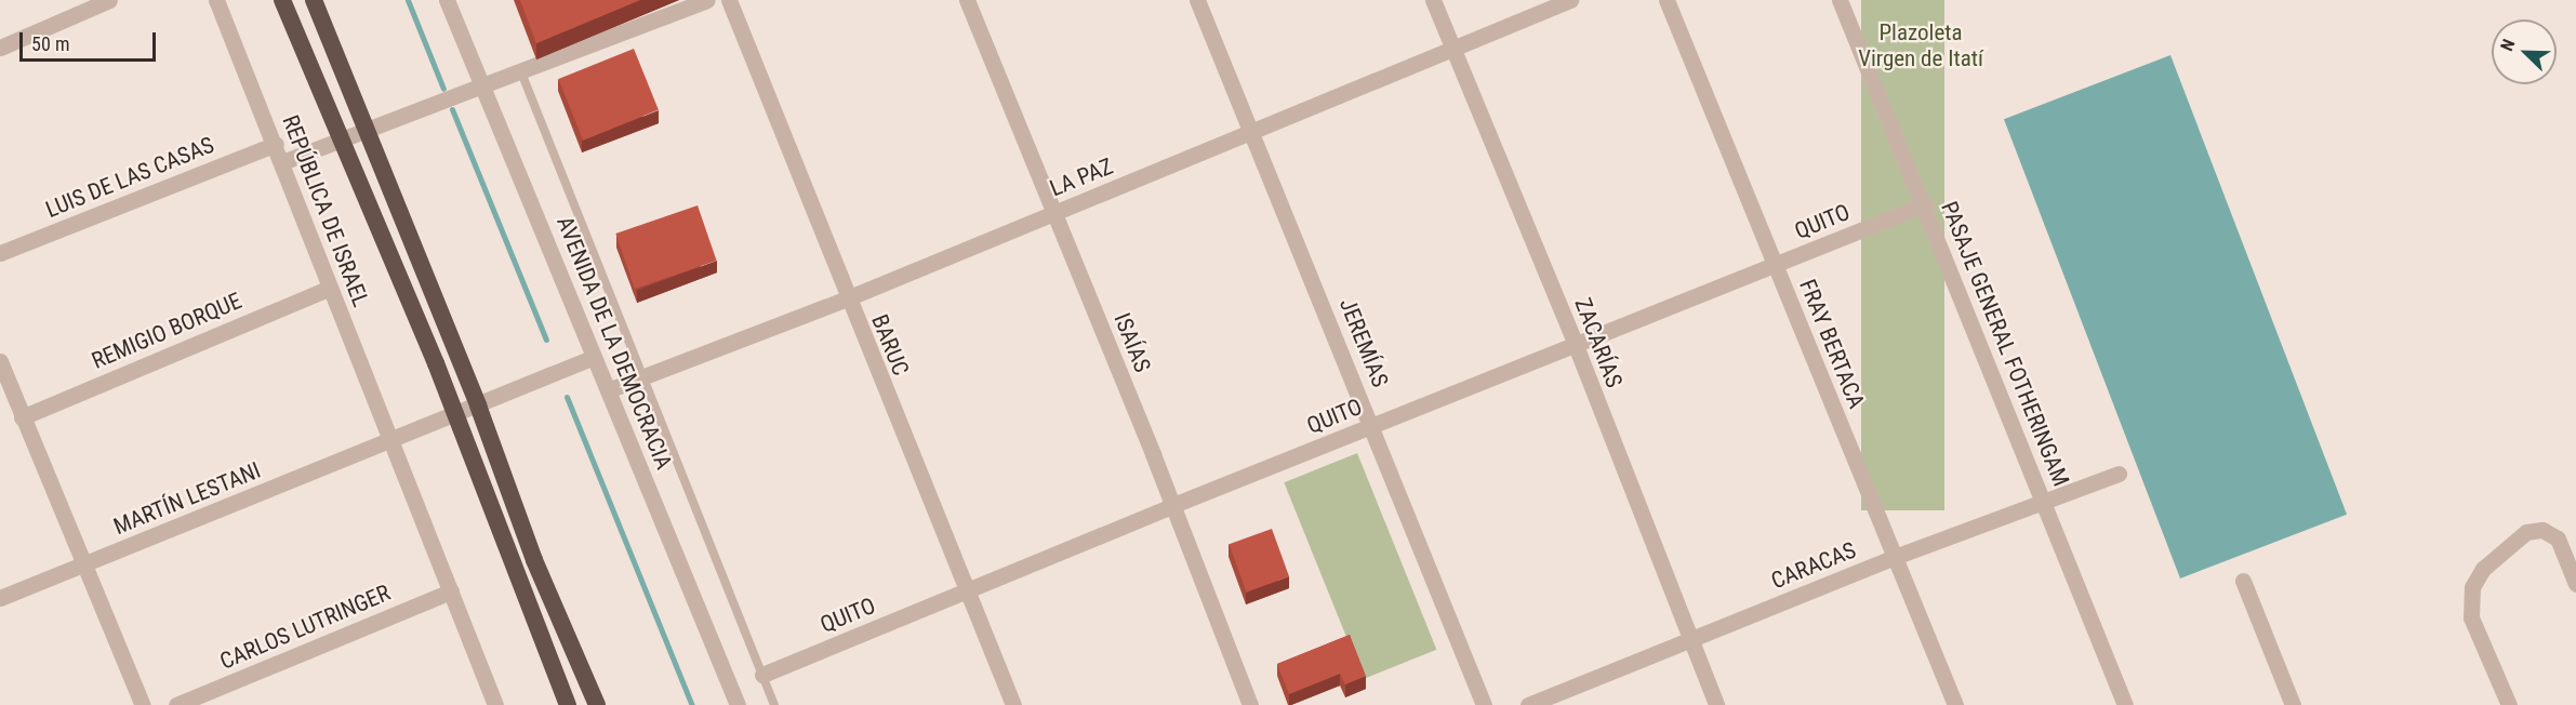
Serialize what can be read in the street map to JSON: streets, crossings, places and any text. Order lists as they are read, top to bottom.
{
  "streets": {
    "street": [
      "LUIS DE LAS CASAS",
      "LA PAZ",
      "REPÚBLICA DE ISRAEL",
      "QUITO",
      "REMIGIO BORQUE",
      "AVENIDA DE LA DEMOCRACIA",
      "ISAÍAS",
      "JEREMÍAS",
      "ZACARÍAS",
      "FRAY BERTACA",
      "PASAJE GENERAL FOTHERINGAM",
      "BARUC",
      "MARTÍN LESTANI",
      "CARACAS",
      "CARLOS LUTRINGER"
    ]
  },
  "crossings": [
    ["LUIS DE LAS CASAS", "REPÚBLICA DE ISRAEL"],
    ["LA PAZ", "AVENIDA DE LA DEMOCRACIA"],
    ["LA PAZ", "ISAÍAS"],
    ["LA PAZ", "JEREMÍAS"],
    ["LA PAZ", "ZACARÍAS"],
    ["LA PAZ", "BARUC"],
    ["REPÚBLICA DE ISRAEL", "REMIGIO BORQUE"],
    ["REPÚBLICA DE ISRAEL", "MARTÍN LESTANI"],
    ["QUITO", "ISAÍAS"],
    ["QUITO", "JEREMÍAS"],
    ["QUITO", "ZACARÍAS"],
    ["QUITO", "FRAY BERTACA"],
    ["QUITO", "PASAJE GENERAL FOTHERINGAM"],
    ["QUITO", "BARUC"],
    ["AVENIDA DE LA DEMOCRACIA", "MARTÍN LESTANI"],
    ["ZACARÍAS", "CARACAS"],
    ["FRAY BERTACA", "CARACAS"],
    ["PASAJE GENERAL FOTHERINGAM", "CARACAS"]
  ],
  "parks": ["Plazoleta Virgen de Itatí"],
  "scale_bar": "50 m",
  "north": "top left"
}
